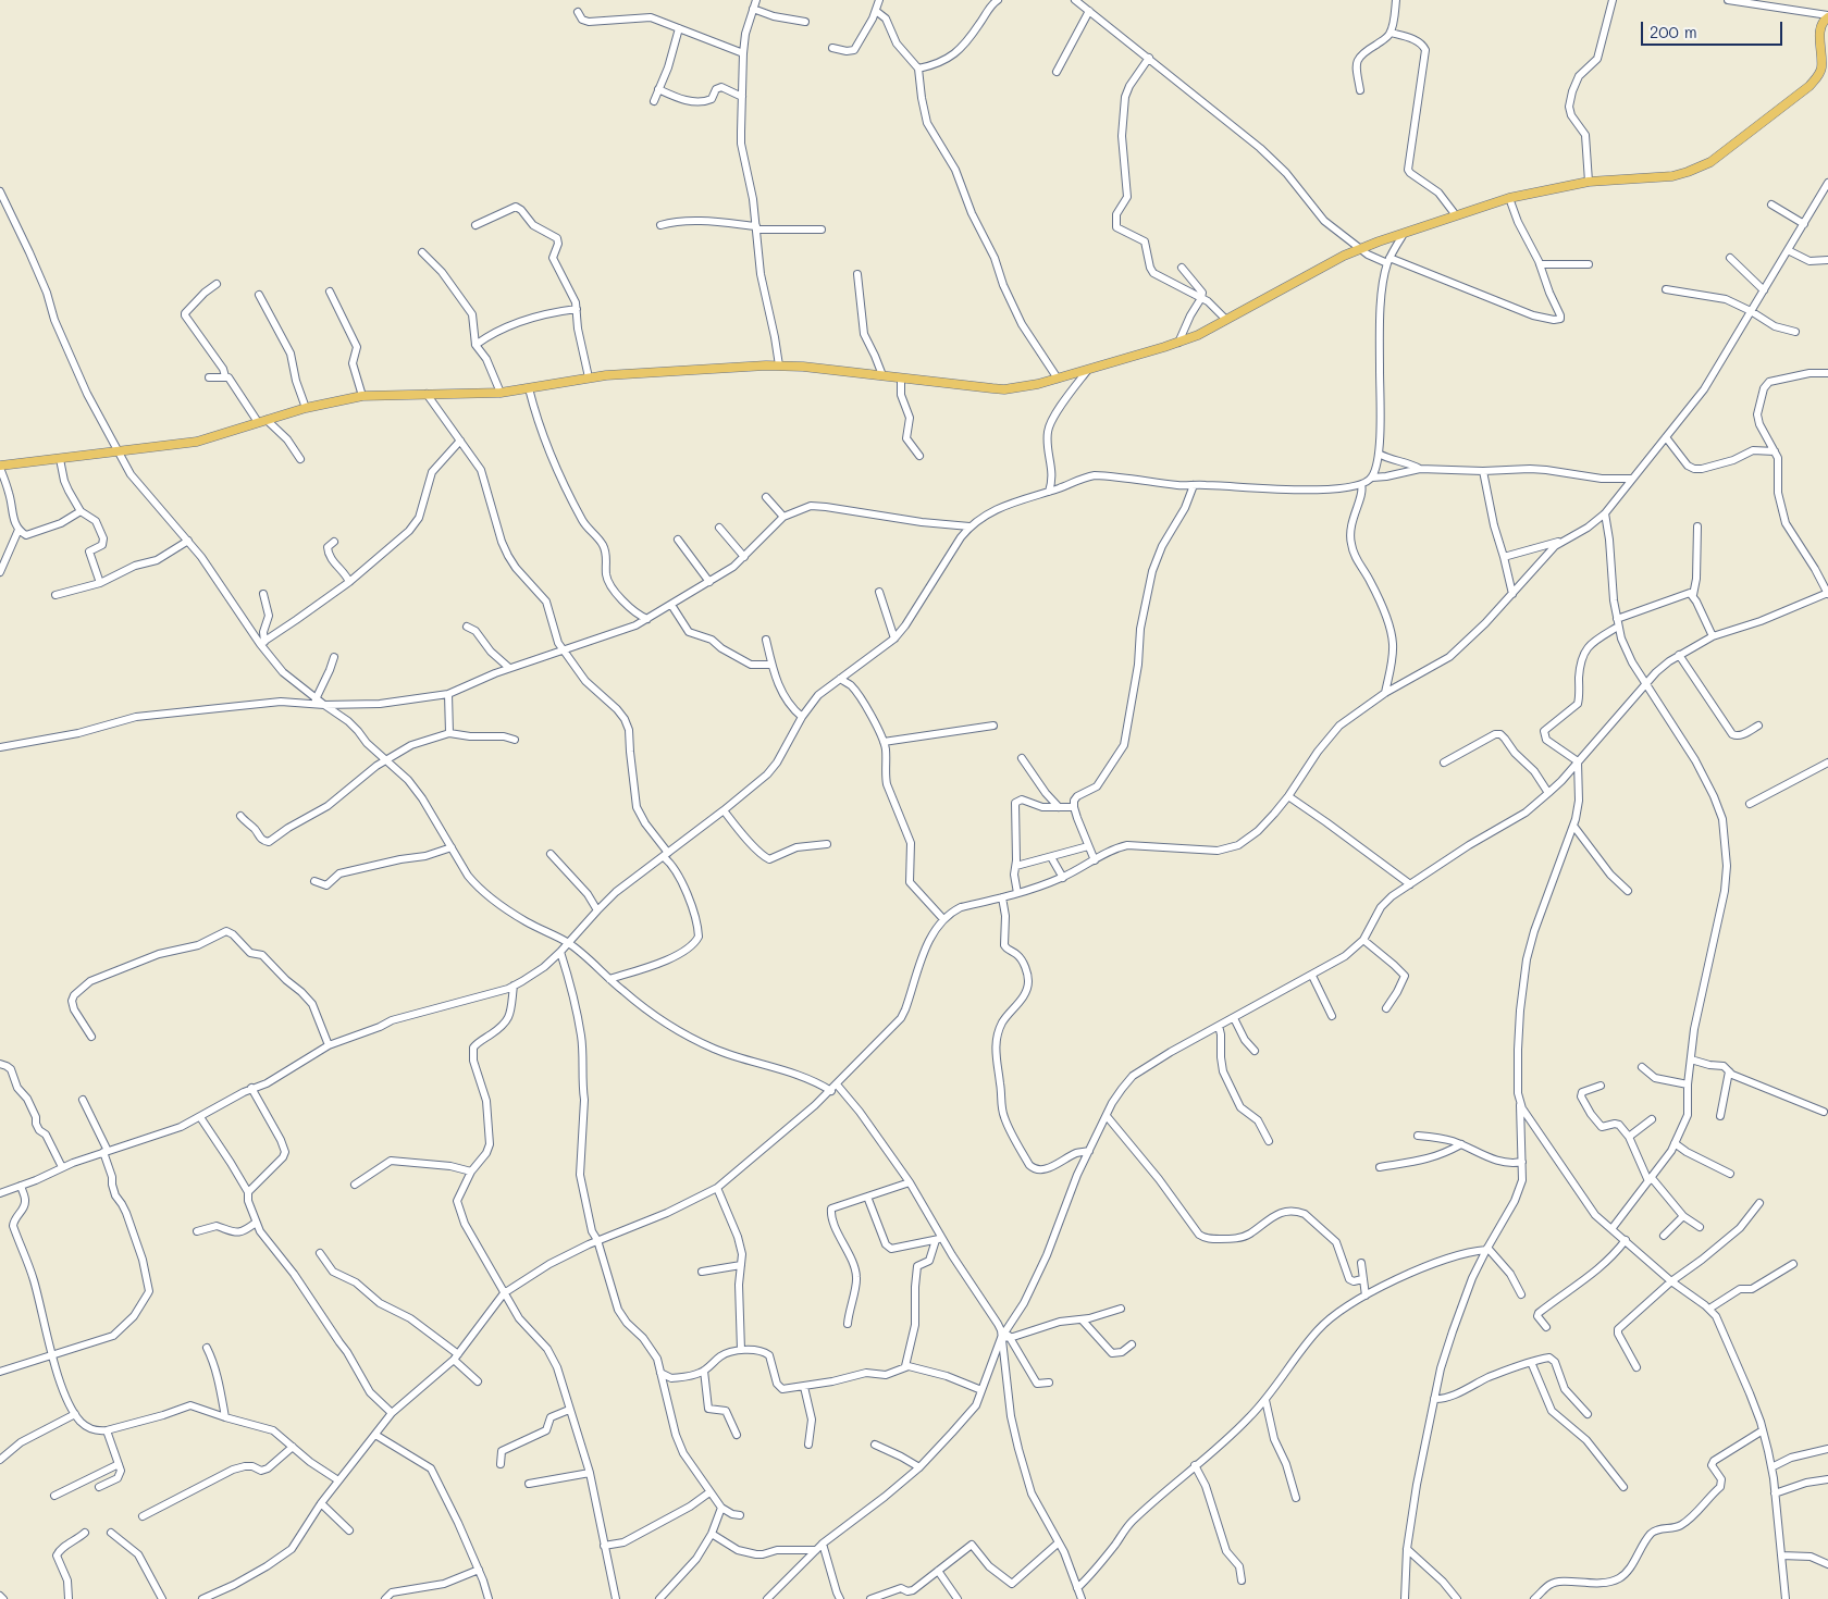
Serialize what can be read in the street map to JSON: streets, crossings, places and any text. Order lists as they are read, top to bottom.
{
  "scale_bar": "200 m"
}
